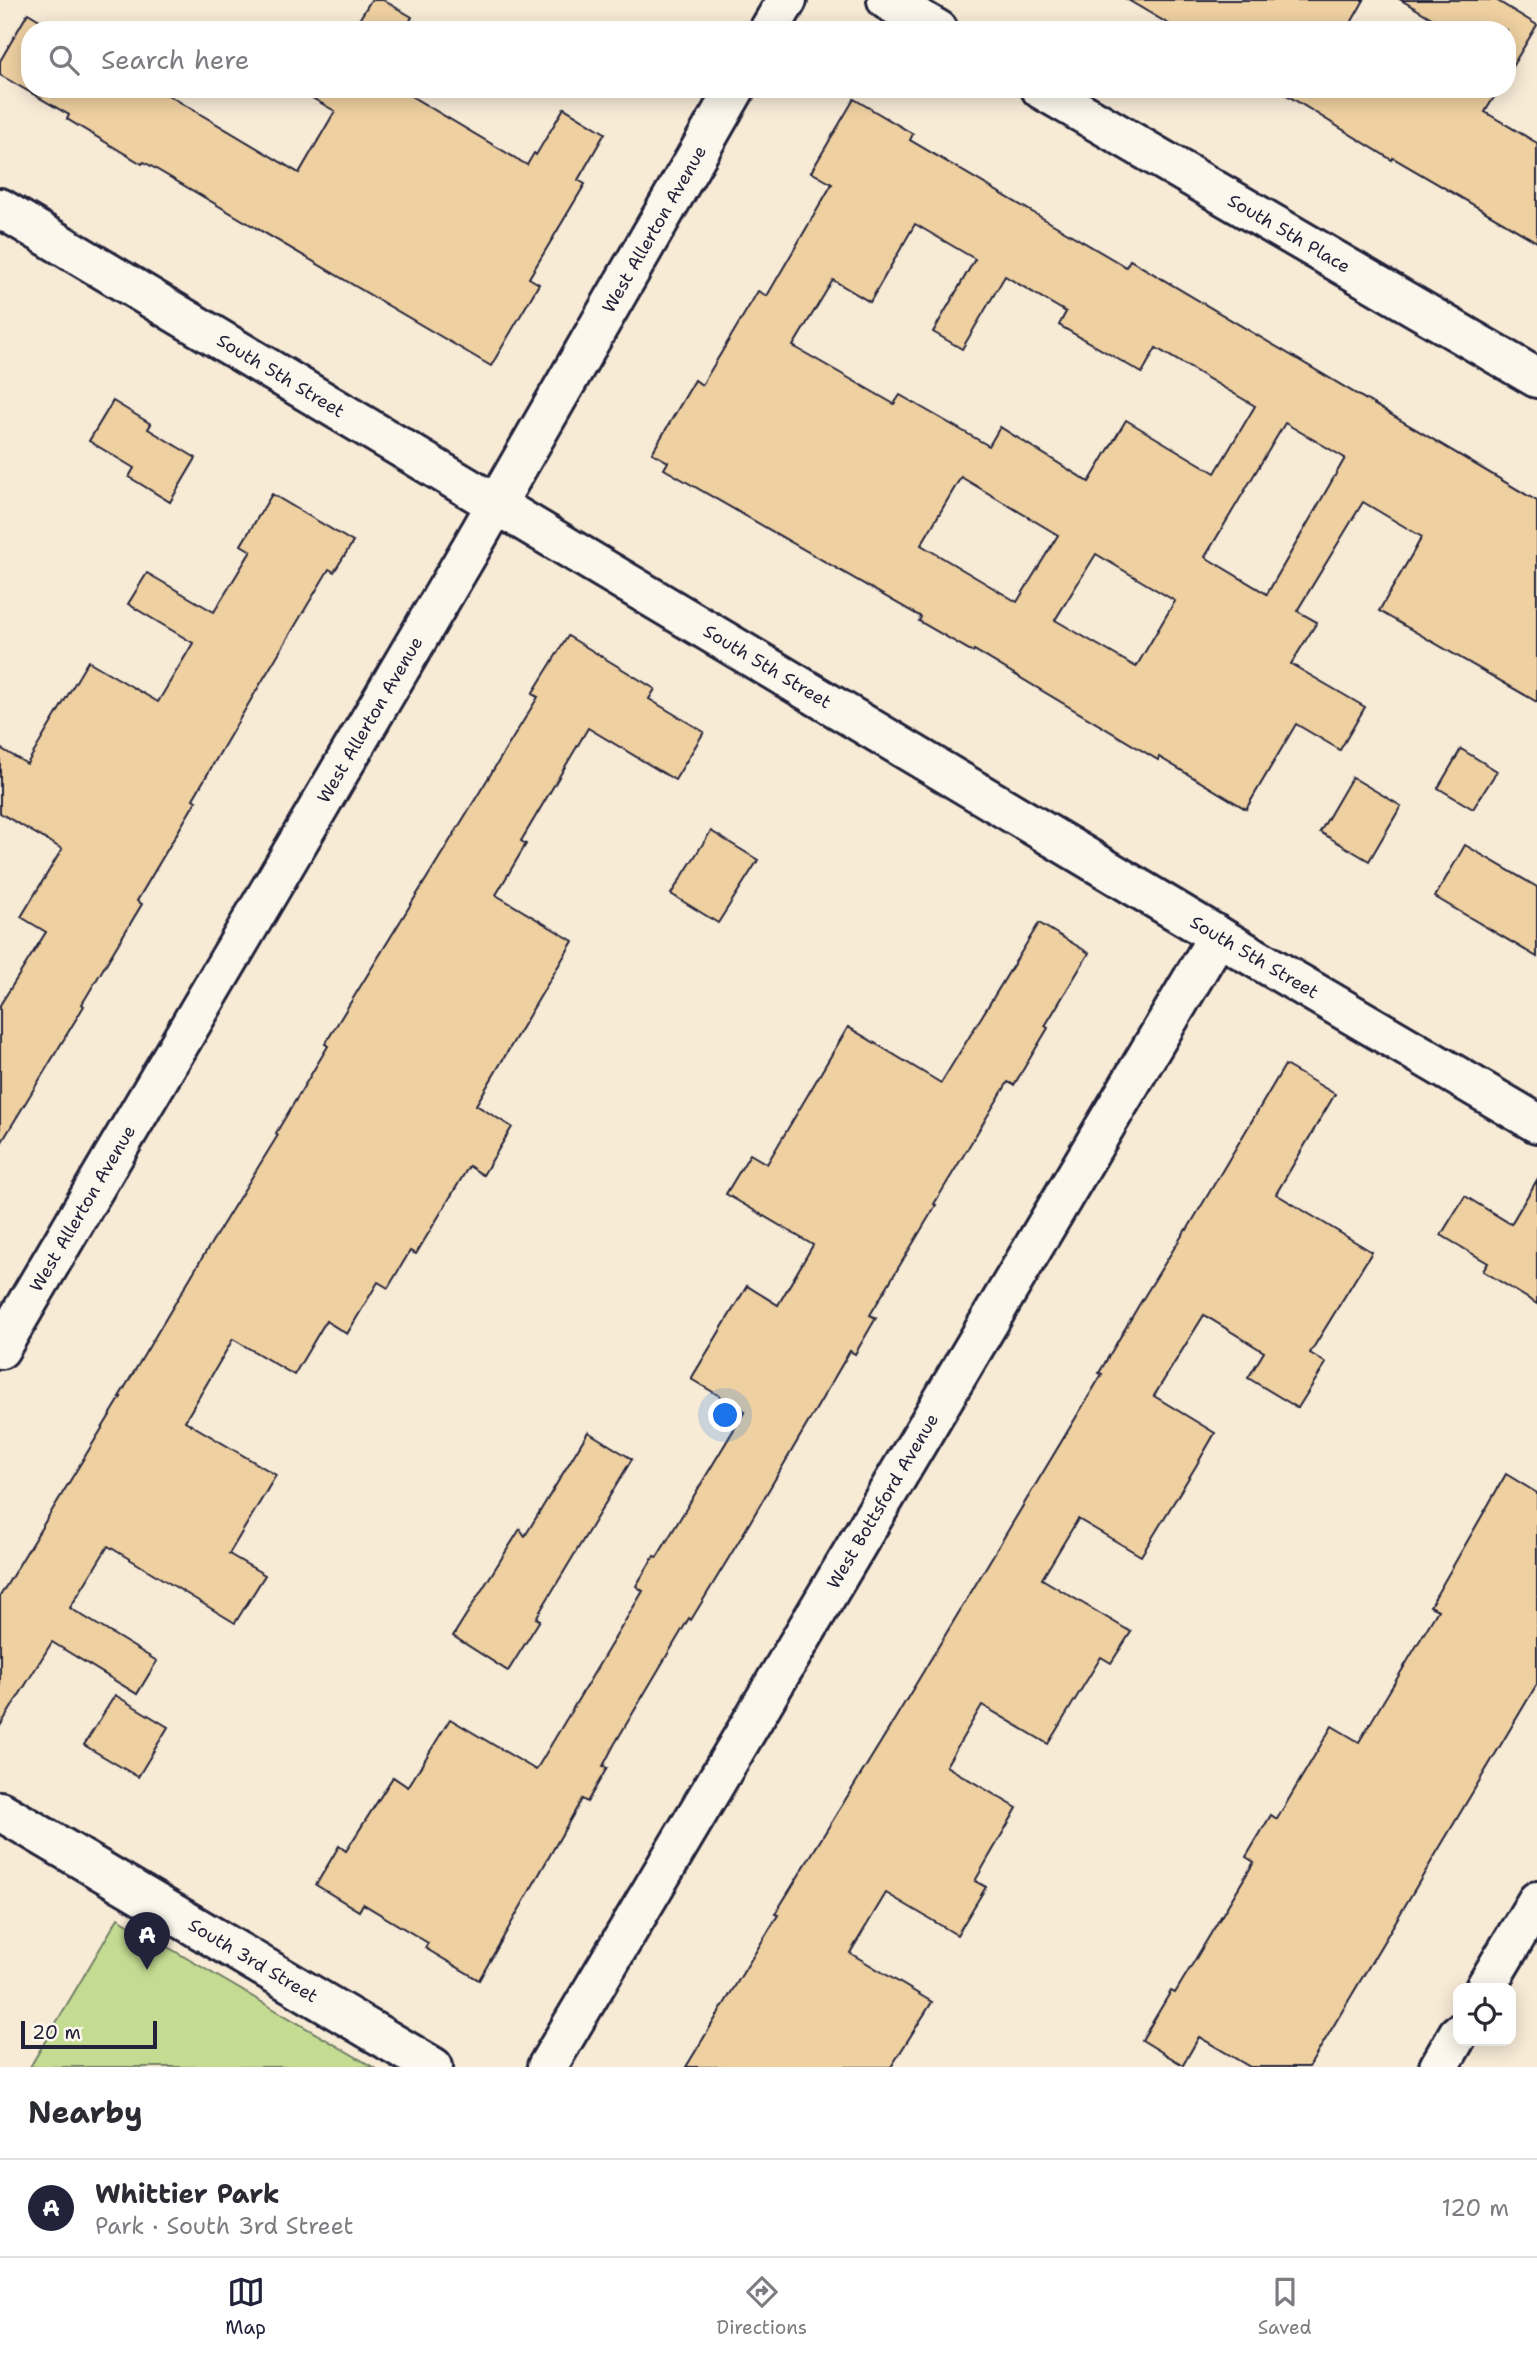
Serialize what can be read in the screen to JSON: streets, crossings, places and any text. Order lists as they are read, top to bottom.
{
  "streets": {
    "street": [
      "West Allerton Avenue",
      "South 5th Place",
      "South 5th Street",
      "West Bottsford Avenue",
      "South 3rd Street"
    ]
  },
  "crossings": [
    ["West Allerton Avenue", "South 5th Street"],
    ["South 5th Street", "West Bottsford Avenue"]
  ],
  "scale_bar": "20 m",
  "page": {
    "search": "Search here",
    "pins": "A",
    "scale": "20 m",
    "heading": "Nearby",
    "list": [
      {
        "mark": "A",
        "name": "Whittier Park",
        "note": "Park · South 3rd Street",
        "value": "120 m"
      }
    ],
    "nav": ["Map", "Directions", "Saved"]
  }
}
